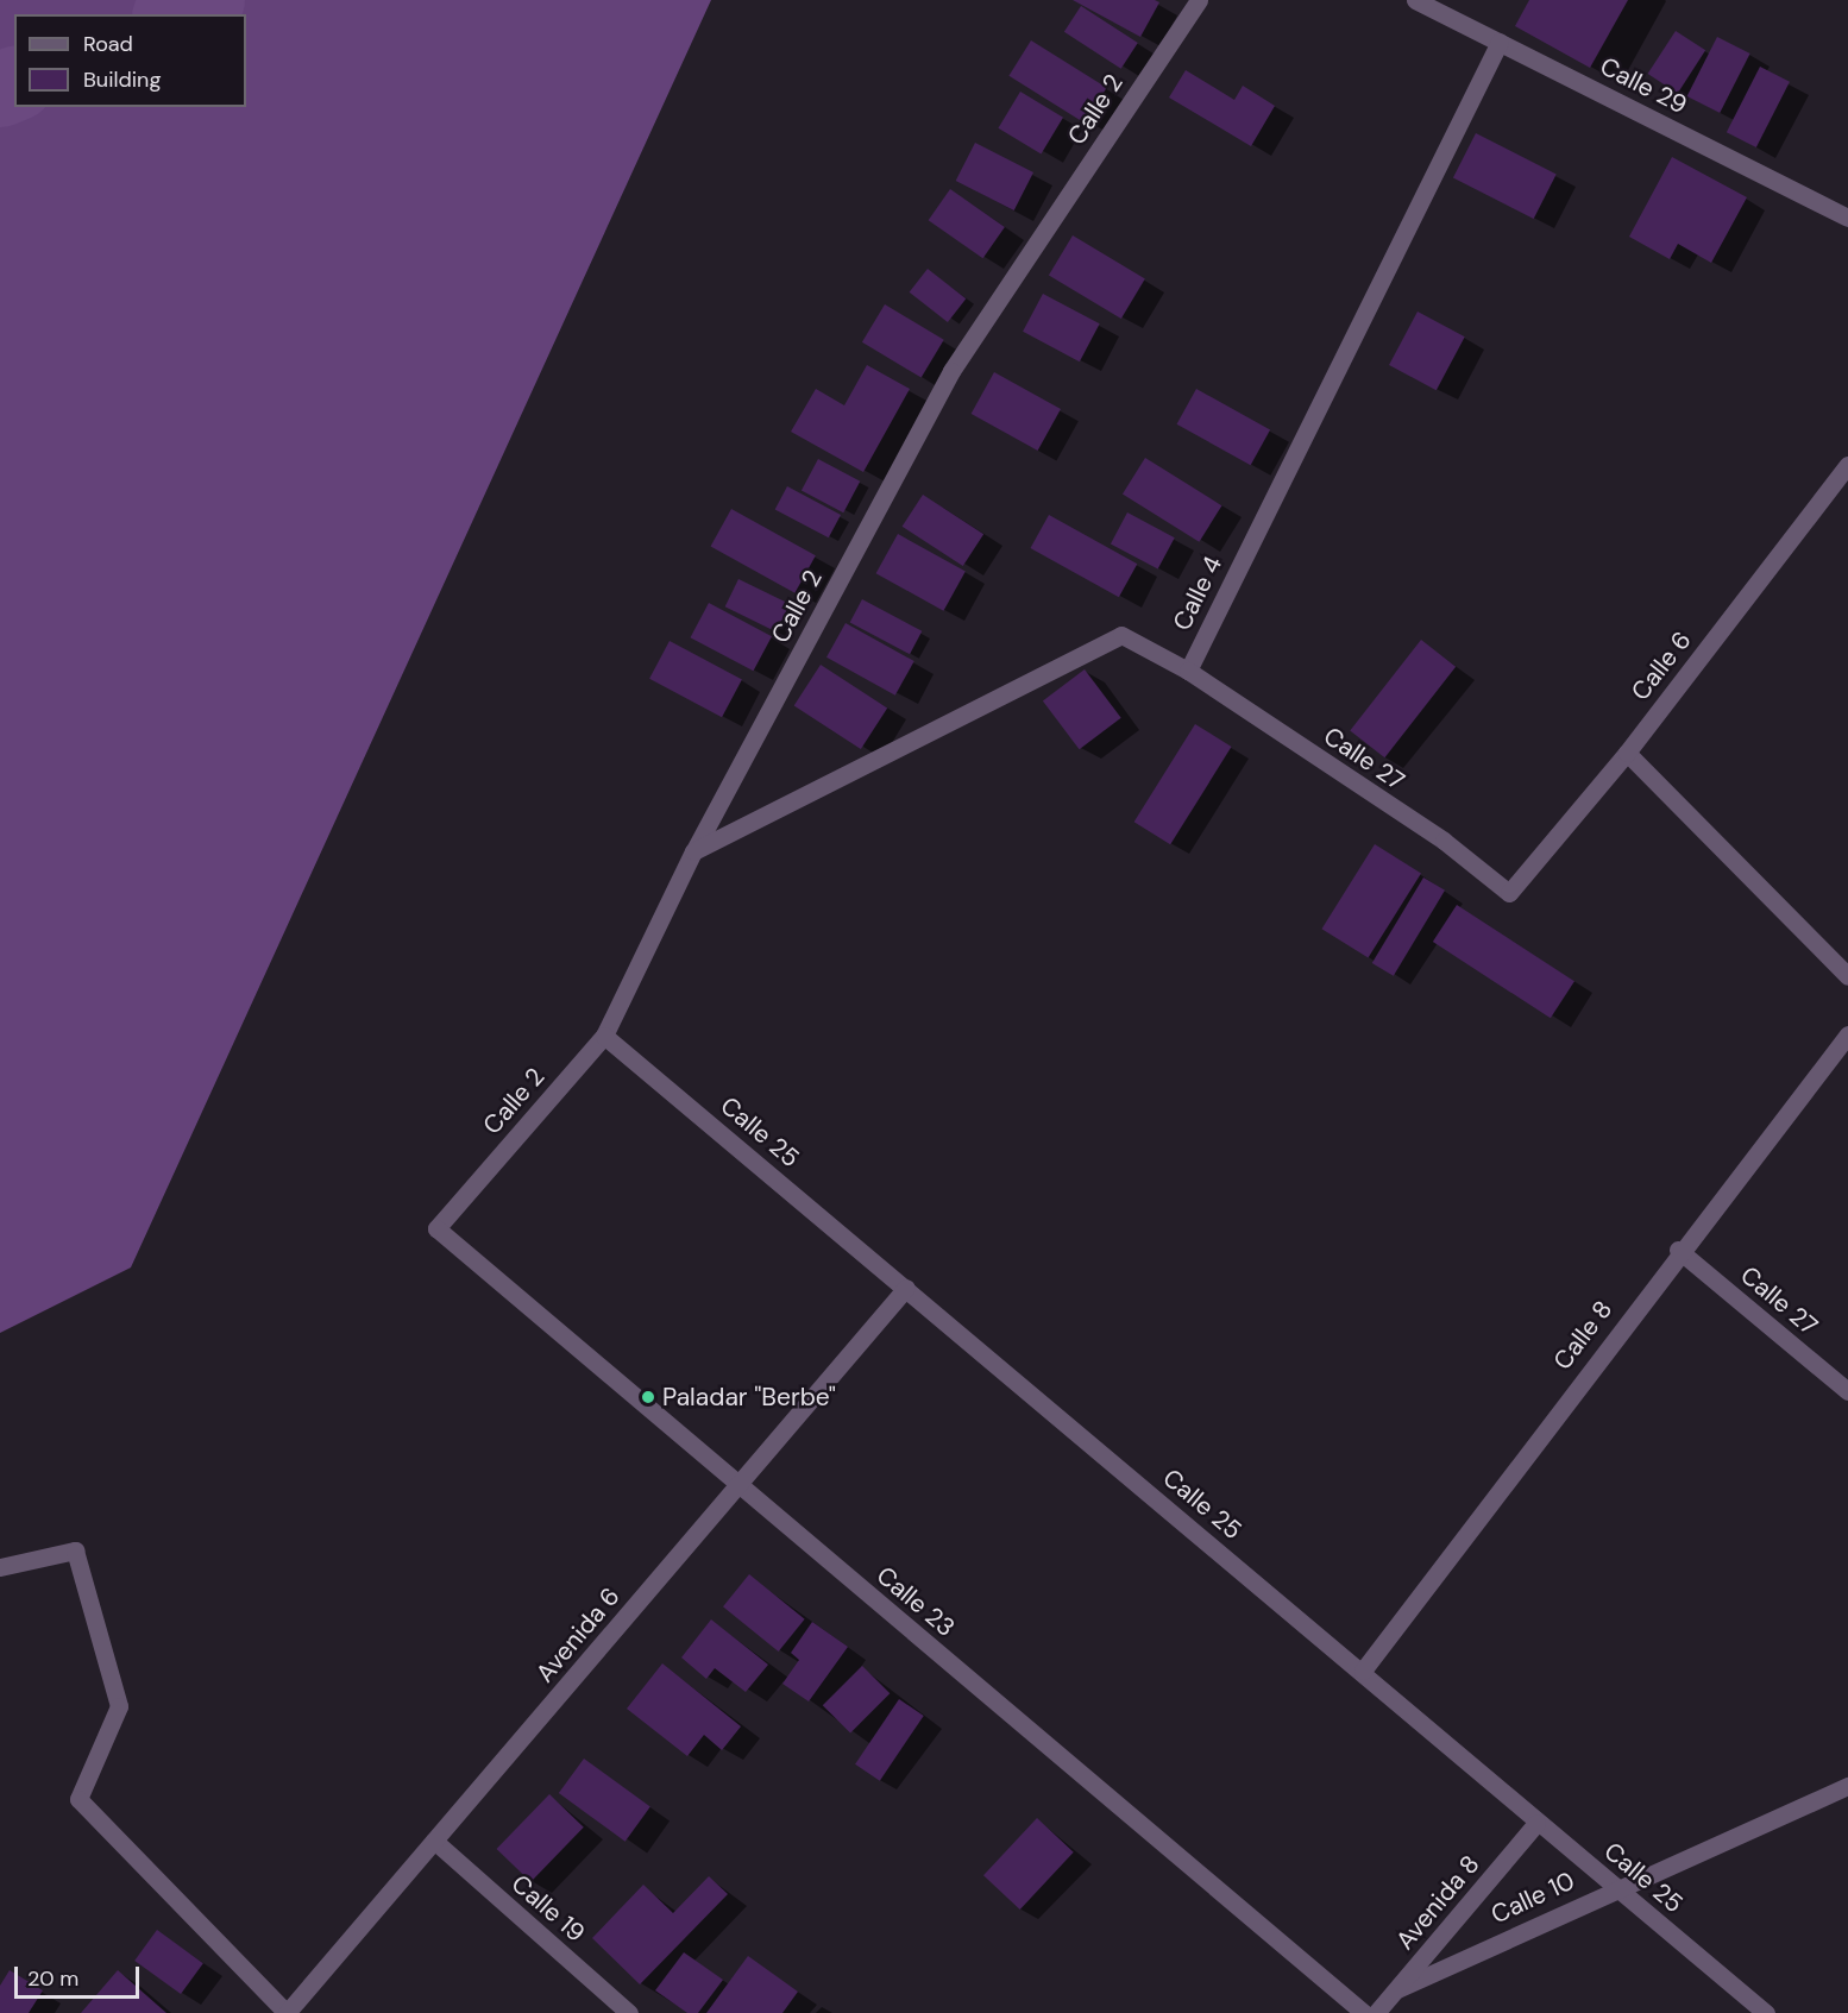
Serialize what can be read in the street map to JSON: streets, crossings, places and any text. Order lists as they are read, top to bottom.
{
  "streets": {
    "street": [
      "Calle 29",
      "Calle 2",
      "Calle 4",
      "Calle 6",
      "Calle 27",
      "Calle 25",
      "Calle 8",
      "Calle 23",
      "Avenida 6",
      "Calle 10",
      "Avenida 8",
      "Calle 19"
    ]
  },
  "crossings": [
    ["Calle 29", "Calle 4"],
    ["Calle 2", "Calle 4"],
    ["Calle 2", "Calle 25"],
    ["Calle 2", "Calle 23"],
    ["Calle 4", "Calle 27"],
    ["Calle 6", "Calle 27"],
    ["Calle 27", "Calle 8"],
    ["Calle 25", "Calle 8"],
    ["Calle 25", "Avenida 6"],
    ["Calle 25", "Calle 10"],
    ["Calle 25", "Avenida 8"],
    ["Calle 23", "Avenida 6"],
    ["Avenida 6", "Calle 19"],
    ["Calle 10", "Avenida 8"]
  ],
  "places": ["Paladar \"Berbe\""],
  "legend": ["Road", "Building"],
  "scale_bar": "20 m"
}
